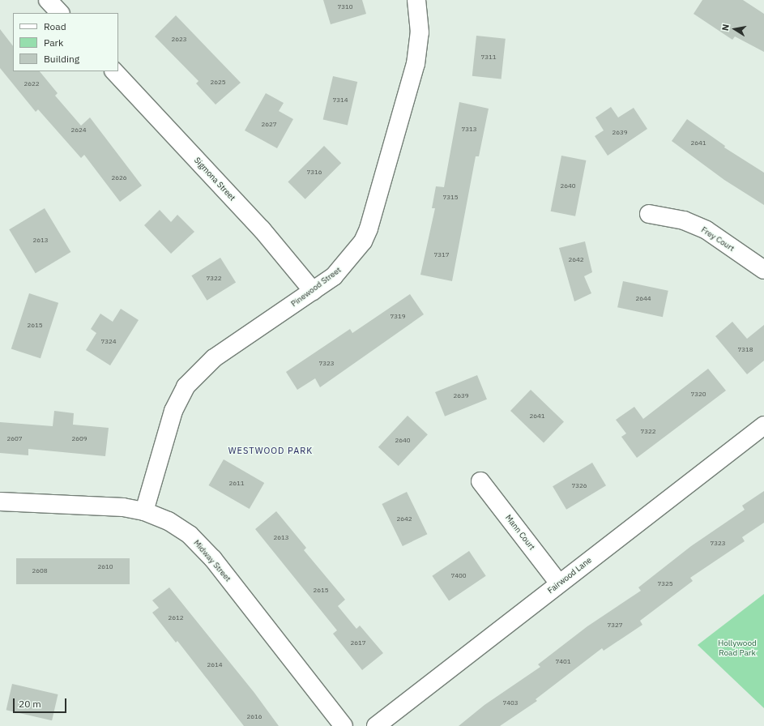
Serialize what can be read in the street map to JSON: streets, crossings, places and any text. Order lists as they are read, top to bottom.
{
  "streets": {
    "street": [
      "Sigmona Street",
      "Frey Court",
      "Pinewood Street",
      "Mann Court",
      "Midway Street",
      "Fairwood Lane"
    ]
  },
  "crossings": [
    ["Sigmona Street", "Pinewood Street"],
    ["Pinewood Street", "Midway Street"],
    ["Mann Court", "Fairwood Lane"]
  ],
  "districts": ["WESTWOOD PARK"],
  "parks": ["Hollywood Road Park"],
  "house_numbers": [
    "7310",
    "2623",
    "7311",
    "2625",
    "2622",
    "7314",
    "2627",
    "7313",
    "2624",
    "2639",
    "2641",
    "7316",
    "2626",
    "2640",
    "7315",
    "2613",
    "7317",
    "2642",
    "7322",
    "2644",
    "7319",
    "2615",
    "7324",
    "7318",
    "7323",
    "7320",
    "2639",
    "2641",
    "7322",
    "2607",
    "2609",
    "2640",
    "2611",
    "7326",
    "2642",
    "2613",
    "7323",
    "2610",
    "2608",
    "7400",
    "7325",
    "2615",
    "2612",
    "7327",
    "2617",
    "7401",
    "2614",
    "7403",
    "2616"
  ],
  "legend": ["Road", "Park", "Building"],
  "scale_bar": "20 m",
  "north": "left"
}
